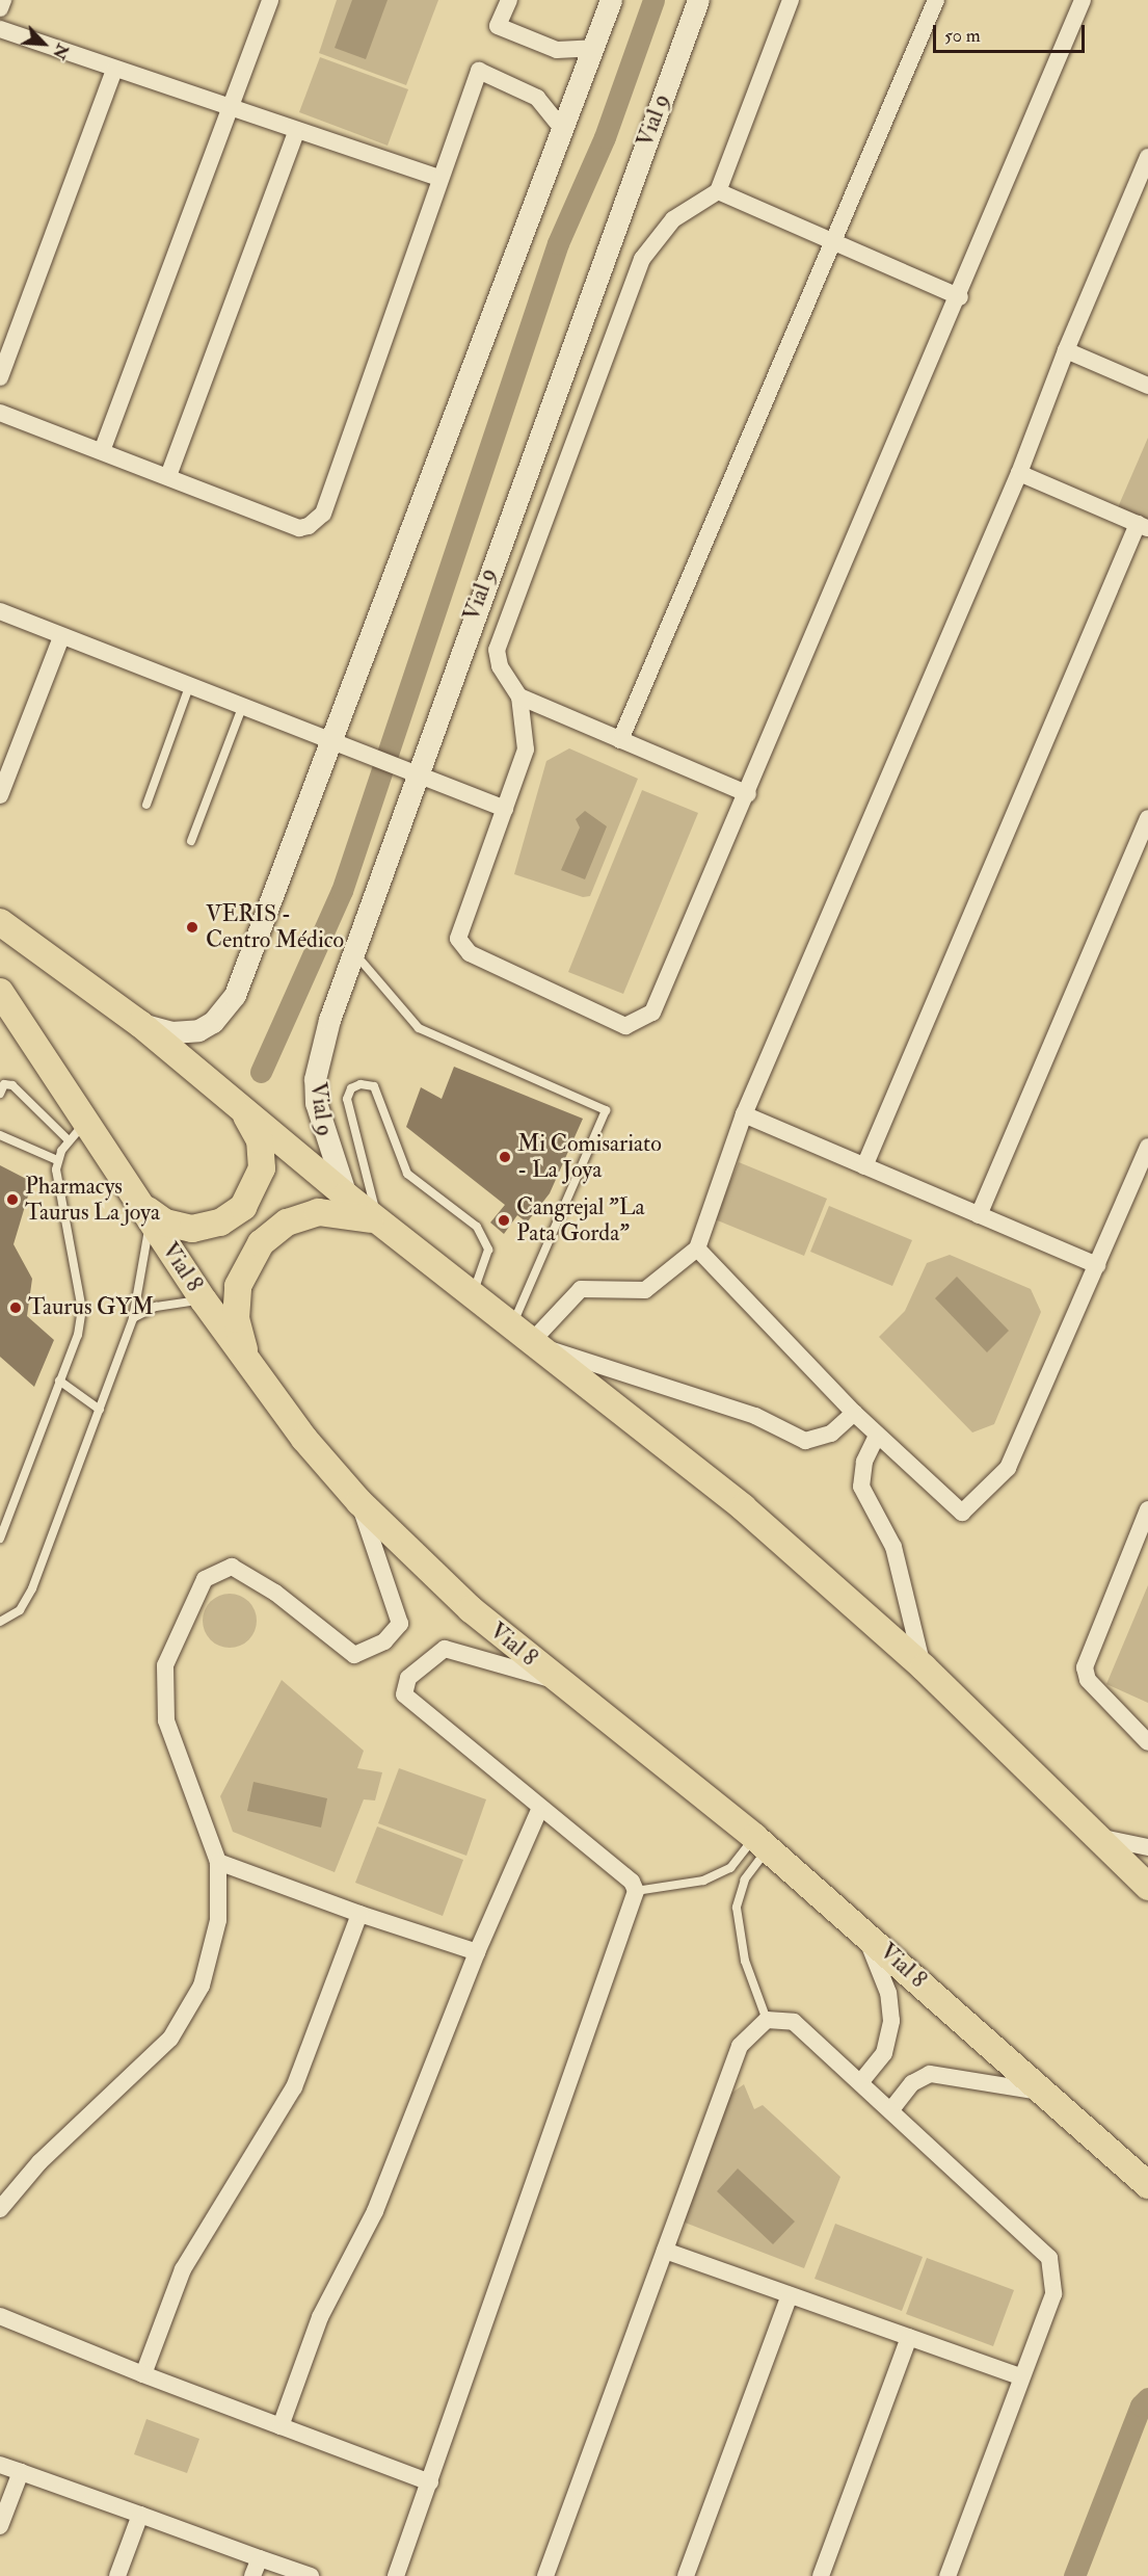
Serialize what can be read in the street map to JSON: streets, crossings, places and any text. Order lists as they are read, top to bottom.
{
  "streets": {
    "main road": ["Vial 8"],
    "street": ["Vial 9"]
  },
  "places": [
    "VERIS - Centro Médico",
    "Mi Comisariato - La Joya",
    "Pharmacys Taurus La joya",
    "Cangrejal \"La Pata Gorda\"",
    "Taurus GYM"
  ],
  "scale_bar": "50 m",
  "north": "bottom right"
}
